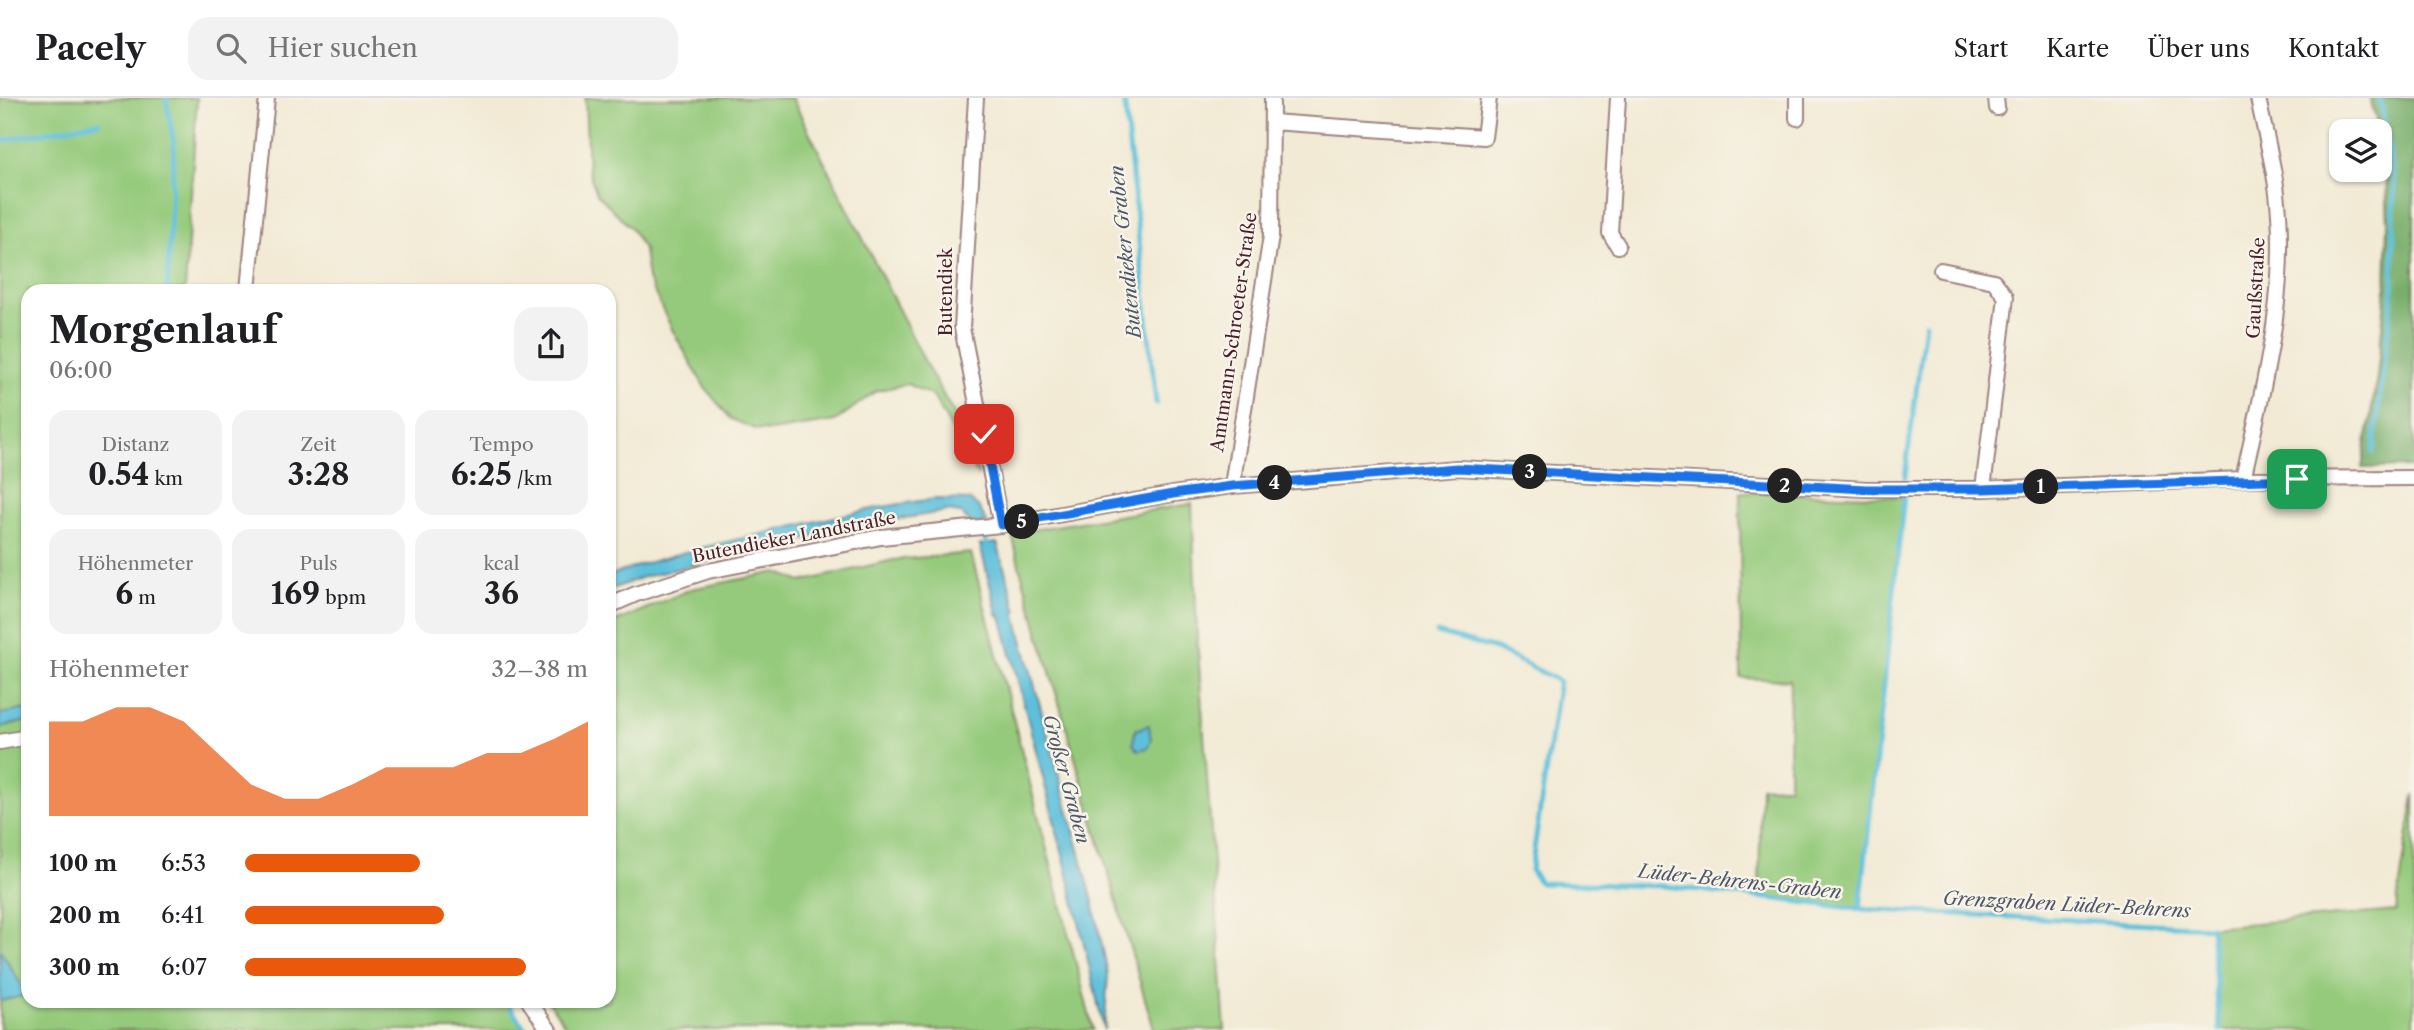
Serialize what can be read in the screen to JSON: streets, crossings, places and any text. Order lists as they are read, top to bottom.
{
  "streets": {
    "street": [
      "Gaußstraße",
      "Butendiek",
      "Amtmann-Schroeter-Straße",
      "Butendieker Landstraße"
    ]
  },
  "crossings": [
    ["Gaußstraße", "Butendieker Landstraße"],
    ["Butendiek", "Butendieker Landstraße"],
    ["Amtmann-Schroeter-Straße", "Butendieker Landstraße"]
  ],
  "water": [
    "Butendieker Graben",
    "Großer Graben",
    "Lüder-Behrens-Graben",
    "Grenzgraben Lüder-Behrens"
  ],
  "page": {
    "header": "Pacely",
    "search": "Hier suchen",
    "nav": [
      "Start",
      "Karte",
      "Über uns",
      "Kontakt"
    ],
    "heading": ["Morgenlauf", "06:00"],
    "stats": [
      ["Distanz", "0.54 km"],
      ["Zeit", "3:28"],
      ["Tempo", "6:25 /km"],
      ["Höhenmeter", "6 m"],
      ["Puls", "169 bpm"],
      ["kcal", "36"]
    ],
    "pins": [
      "3",
      "4",
      "2",
      "1",
      "5"
    ],
    "chart": ["Höhenmeter", "32–38 m"],
    "list": [
      {
        "name": "100 m",
        "note": "6:53"
      },
      {
        "name": "200 m",
        "note": "6:41"
      },
      {
        "name": "300 m",
        "note": "6:07"
      }
    ]
  }
}
